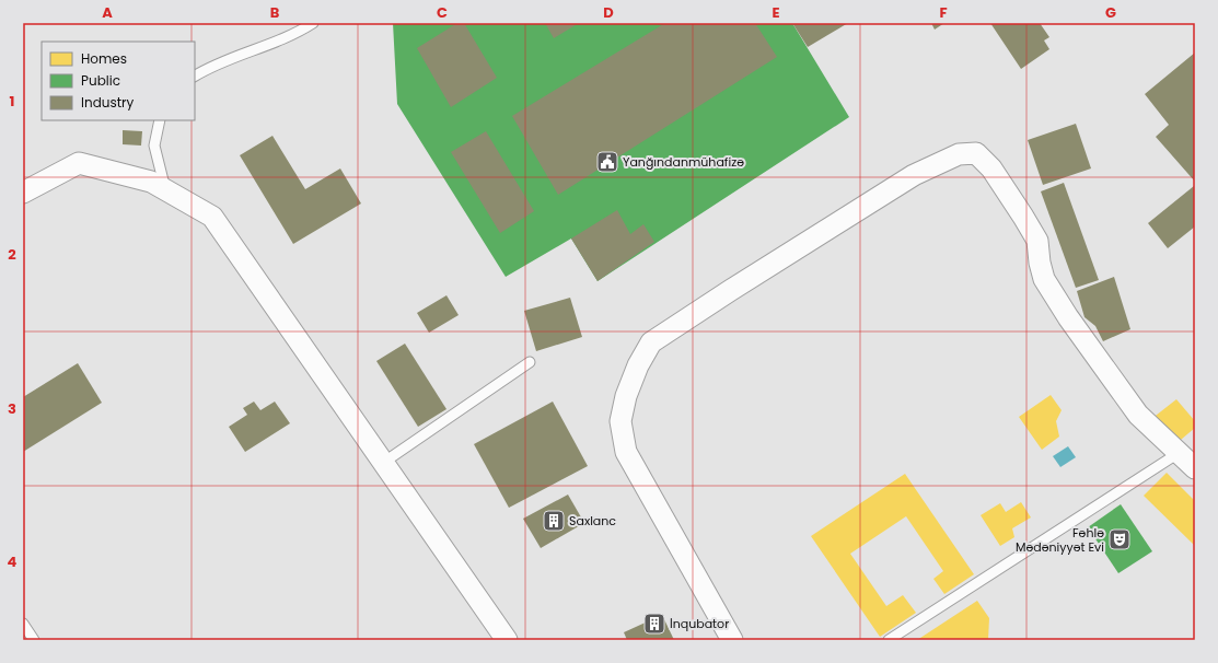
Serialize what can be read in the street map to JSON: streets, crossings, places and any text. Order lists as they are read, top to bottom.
{
  "places": {
    "public building": ["Yanğındanmühafizə"],
    "building": ["Saxlanc", "İnqubator"],
    "theatre": ["Fəhlə Mədəniyyət Evi"]
  },
  "legend": ["Homes", "Public", "Industry"],
  "grid": {
    "columns": [
      "A",
      "B",
      "C",
      "D",
      "E",
      "F",
      "G"
    ],
    "rows": [
      "1",
      "2",
      "3",
      "4"
    ]
  }
}
